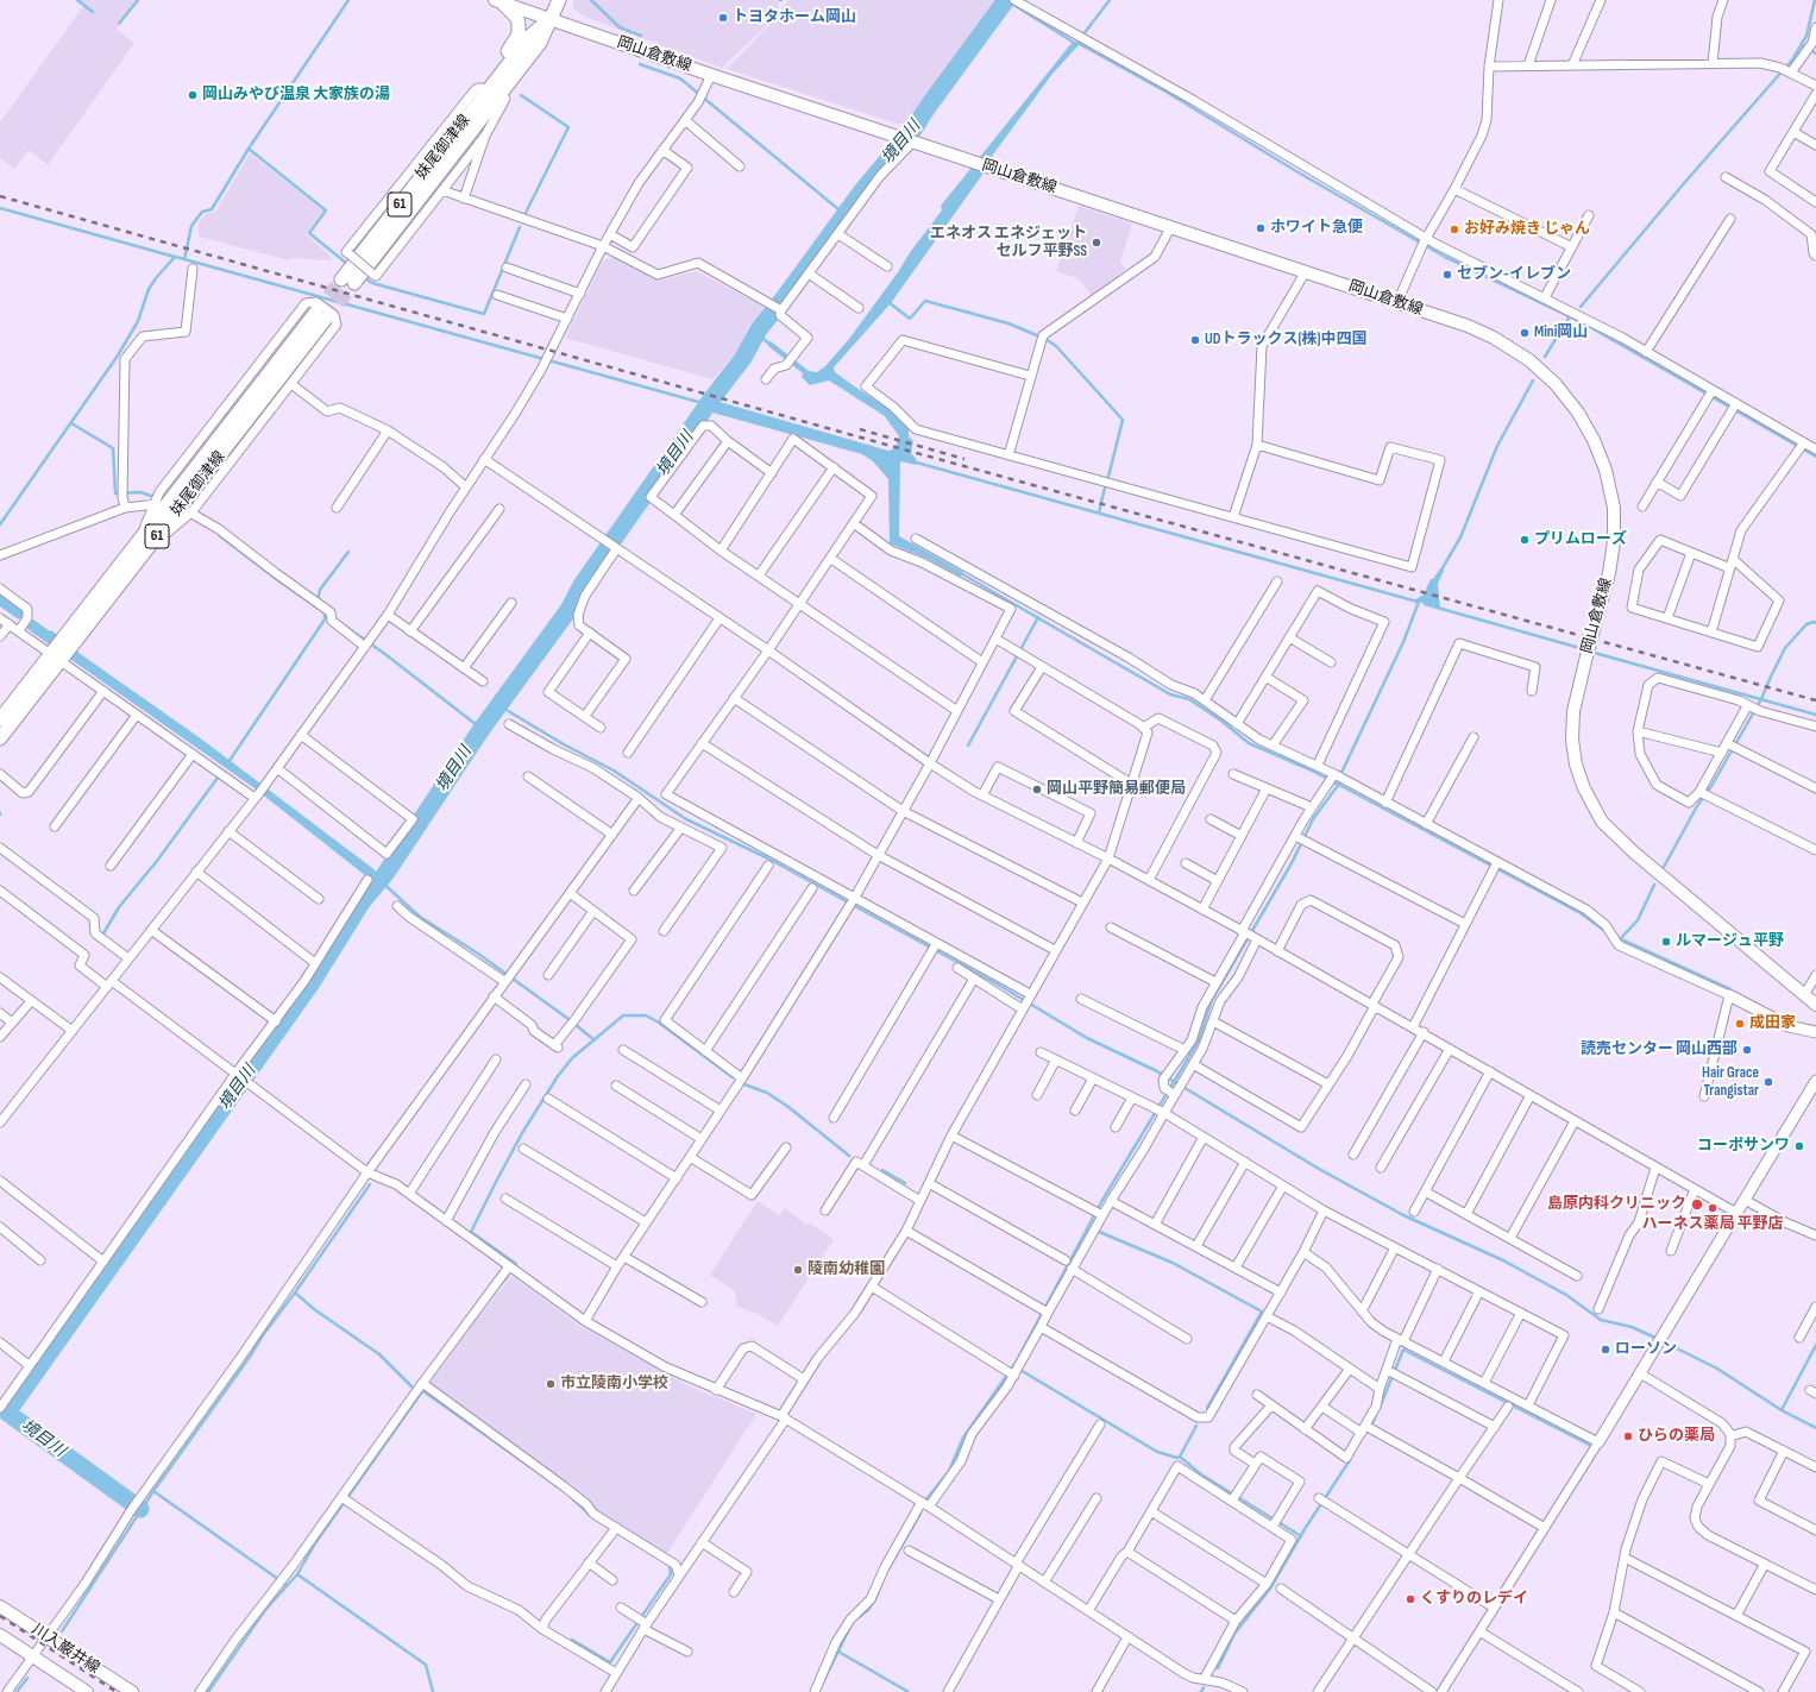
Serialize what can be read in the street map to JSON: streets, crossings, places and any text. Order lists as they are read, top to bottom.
{
  "streets": {
    "main road": [
      "岡山倉敷線",
      "妹尾御津線",
      "61",
      "川入巌井線"
    ]
  },
  "crossings": [
    ["岡山倉敷線", "妹尾御津線"]
  ],
  "water": ["境目川"],
  "places": [
    "トヨタホーム岡山",
    "岡山みやび温泉 大家族の湯",
    "ホワイト急便",
    "お好み焼き じゃん",
    "エネオス エネジェット セルフ平野SS",
    "セブン-イレブン",
    "Mini岡山",
    "UDトラックス(株)中四国",
    "プリムローズ",
    "岡山平野簡易郵便局",
    "ルマージュ平野",
    "成田家",
    "読売センター 岡山西部",
    "Hair Grace Trangistar",
    "コーポサンワ",
    "島原内科クリニック",
    "ハーネス薬局 平野店",
    "陵南幼稚園",
    "ローソン",
    "市立陵南小学校",
    "ひらの薬局",
    "くすりのレデイ"
  ]
}
